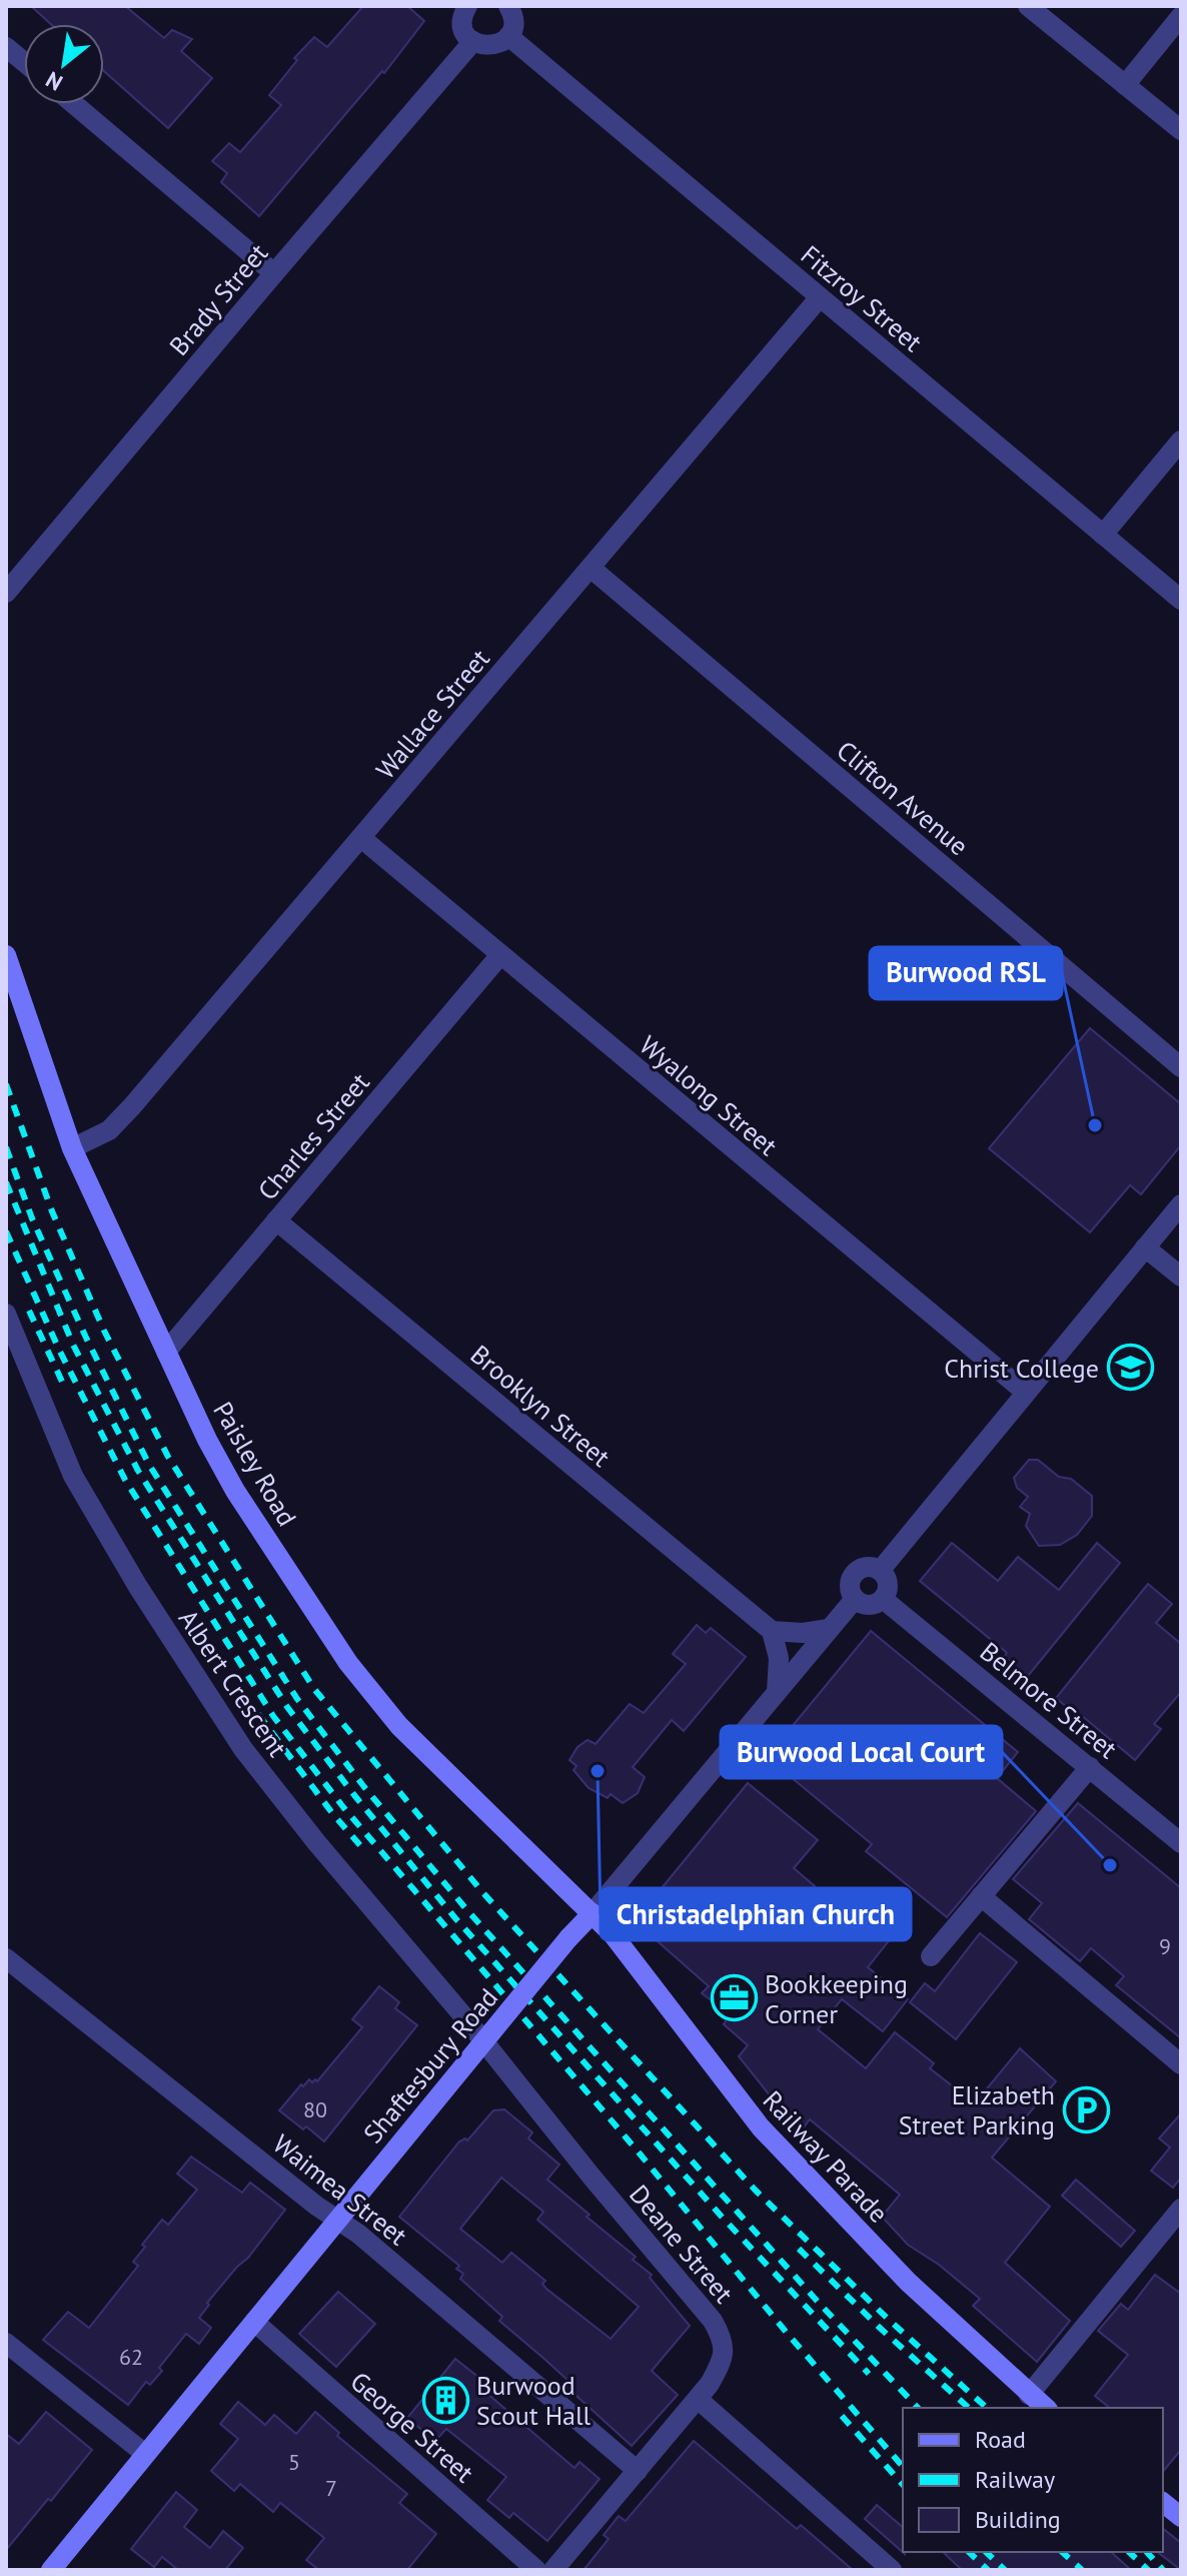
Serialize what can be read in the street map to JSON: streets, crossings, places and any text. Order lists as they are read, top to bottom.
{
  "streets": {
    "main road": ["Paisley Road", "Shaftesbury Road", "Railway Parade"],
    "street": [
      "Fitzroy Street",
      "Brady Street",
      "Wallace Street",
      "Clifton Avenue",
      "Wyalong Street",
      "Charles Street",
      "Brooklyn Street",
      "Albert Crescent",
      "Belmore Street",
      "Waimea Street",
      "Deane Street",
      "George Street"
    ]
  },
  "crossings": [
    ["Fitzroy Street", "Wallace Street"],
    ["Wallace Street", "Clifton Avenue"],
    ["Wallace Street", "Wyalong Street"],
    ["Wallace Street", "Paisley Road"],
    ["Wyalong Street", "Charles Street"],
    ["Charles Street", "Brooklyn Street"],
    ["Charles Street", "Paisley Road"],
    ["Paisley Road", "Shaftesbury Road"],
    ["Paisley Road", "Railway Parade"],
    ["Albert Crescent", "Shaftesbury Road"],
    ["Albert Crescent", "Deane Street"],
    ["Belmore Street", "Shaftesbury Road"],
    ["Shaftesbury Road", "Railway Parade"],
    ["Shaftesbury Road", "Waimea Street"],
    ["Shaftesbury Road", "Deane Street"],
    ["Shaftesbury Road", "George Street"]
  ],
  "places": {
    "other": ["Burwood RSL", "Christadelphian Church", "Burwood Local Court"],
    "school or university": ["Christ College"],
    "office": ["Bookkeeping Corner"],
    "parking": ["Elizabeth Street Parking"],
    "building": ["Burwood Scout Hall"]
  },
  "house_numbers": [
    "9",
    "80",
    "62",
    "5",
    "7"
  ],
  "legend": ["Road", "Railway", "Building"],
  "north": "bottom left"
}
